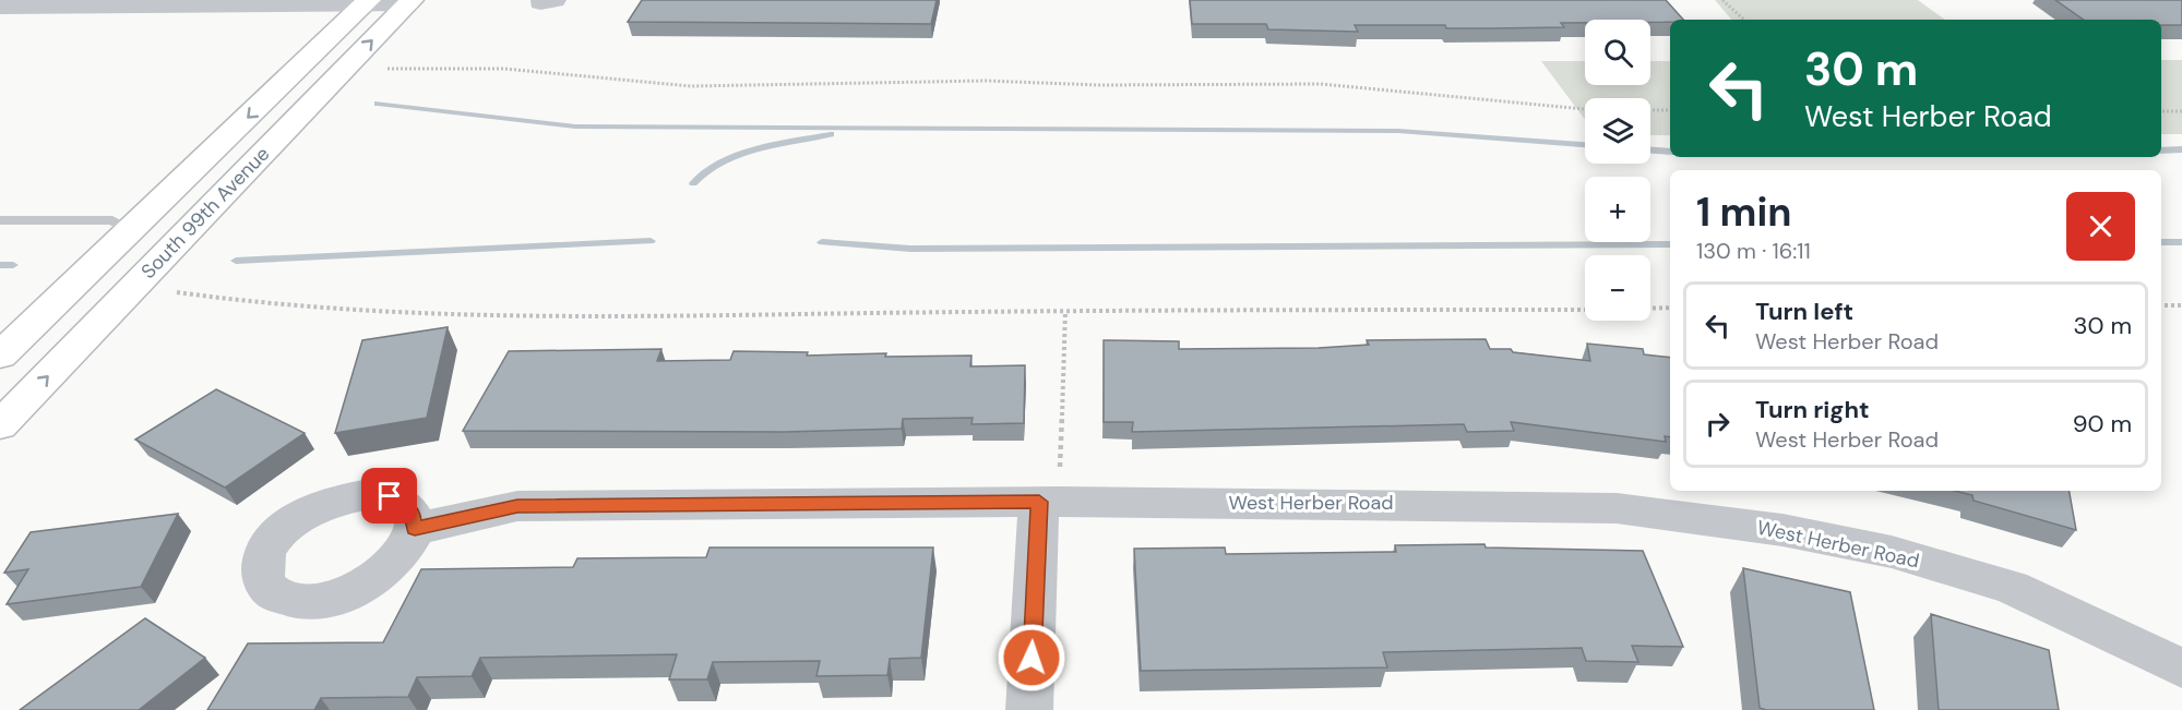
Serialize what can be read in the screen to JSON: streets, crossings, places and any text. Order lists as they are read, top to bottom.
{
  "streets": {
    "main road": ["South 99th Avenue"],
    "street": ["West Herber Road"]
  },
  "page": {
    "map_buttons": ["+", "−"],
    "turn": ["30 m", "West Herber Road"],
    "heading": ["1 min", "130 m · 16:11"],
    "list": [
      {
        "name": "Turn left",
        "note": "West Herber Road",
        "value": "30 m"
      },
      {
        "name": "Turn right",
        "note": "West Herber Road",
        "value": "90 m"
      }
    ]
  }
}
